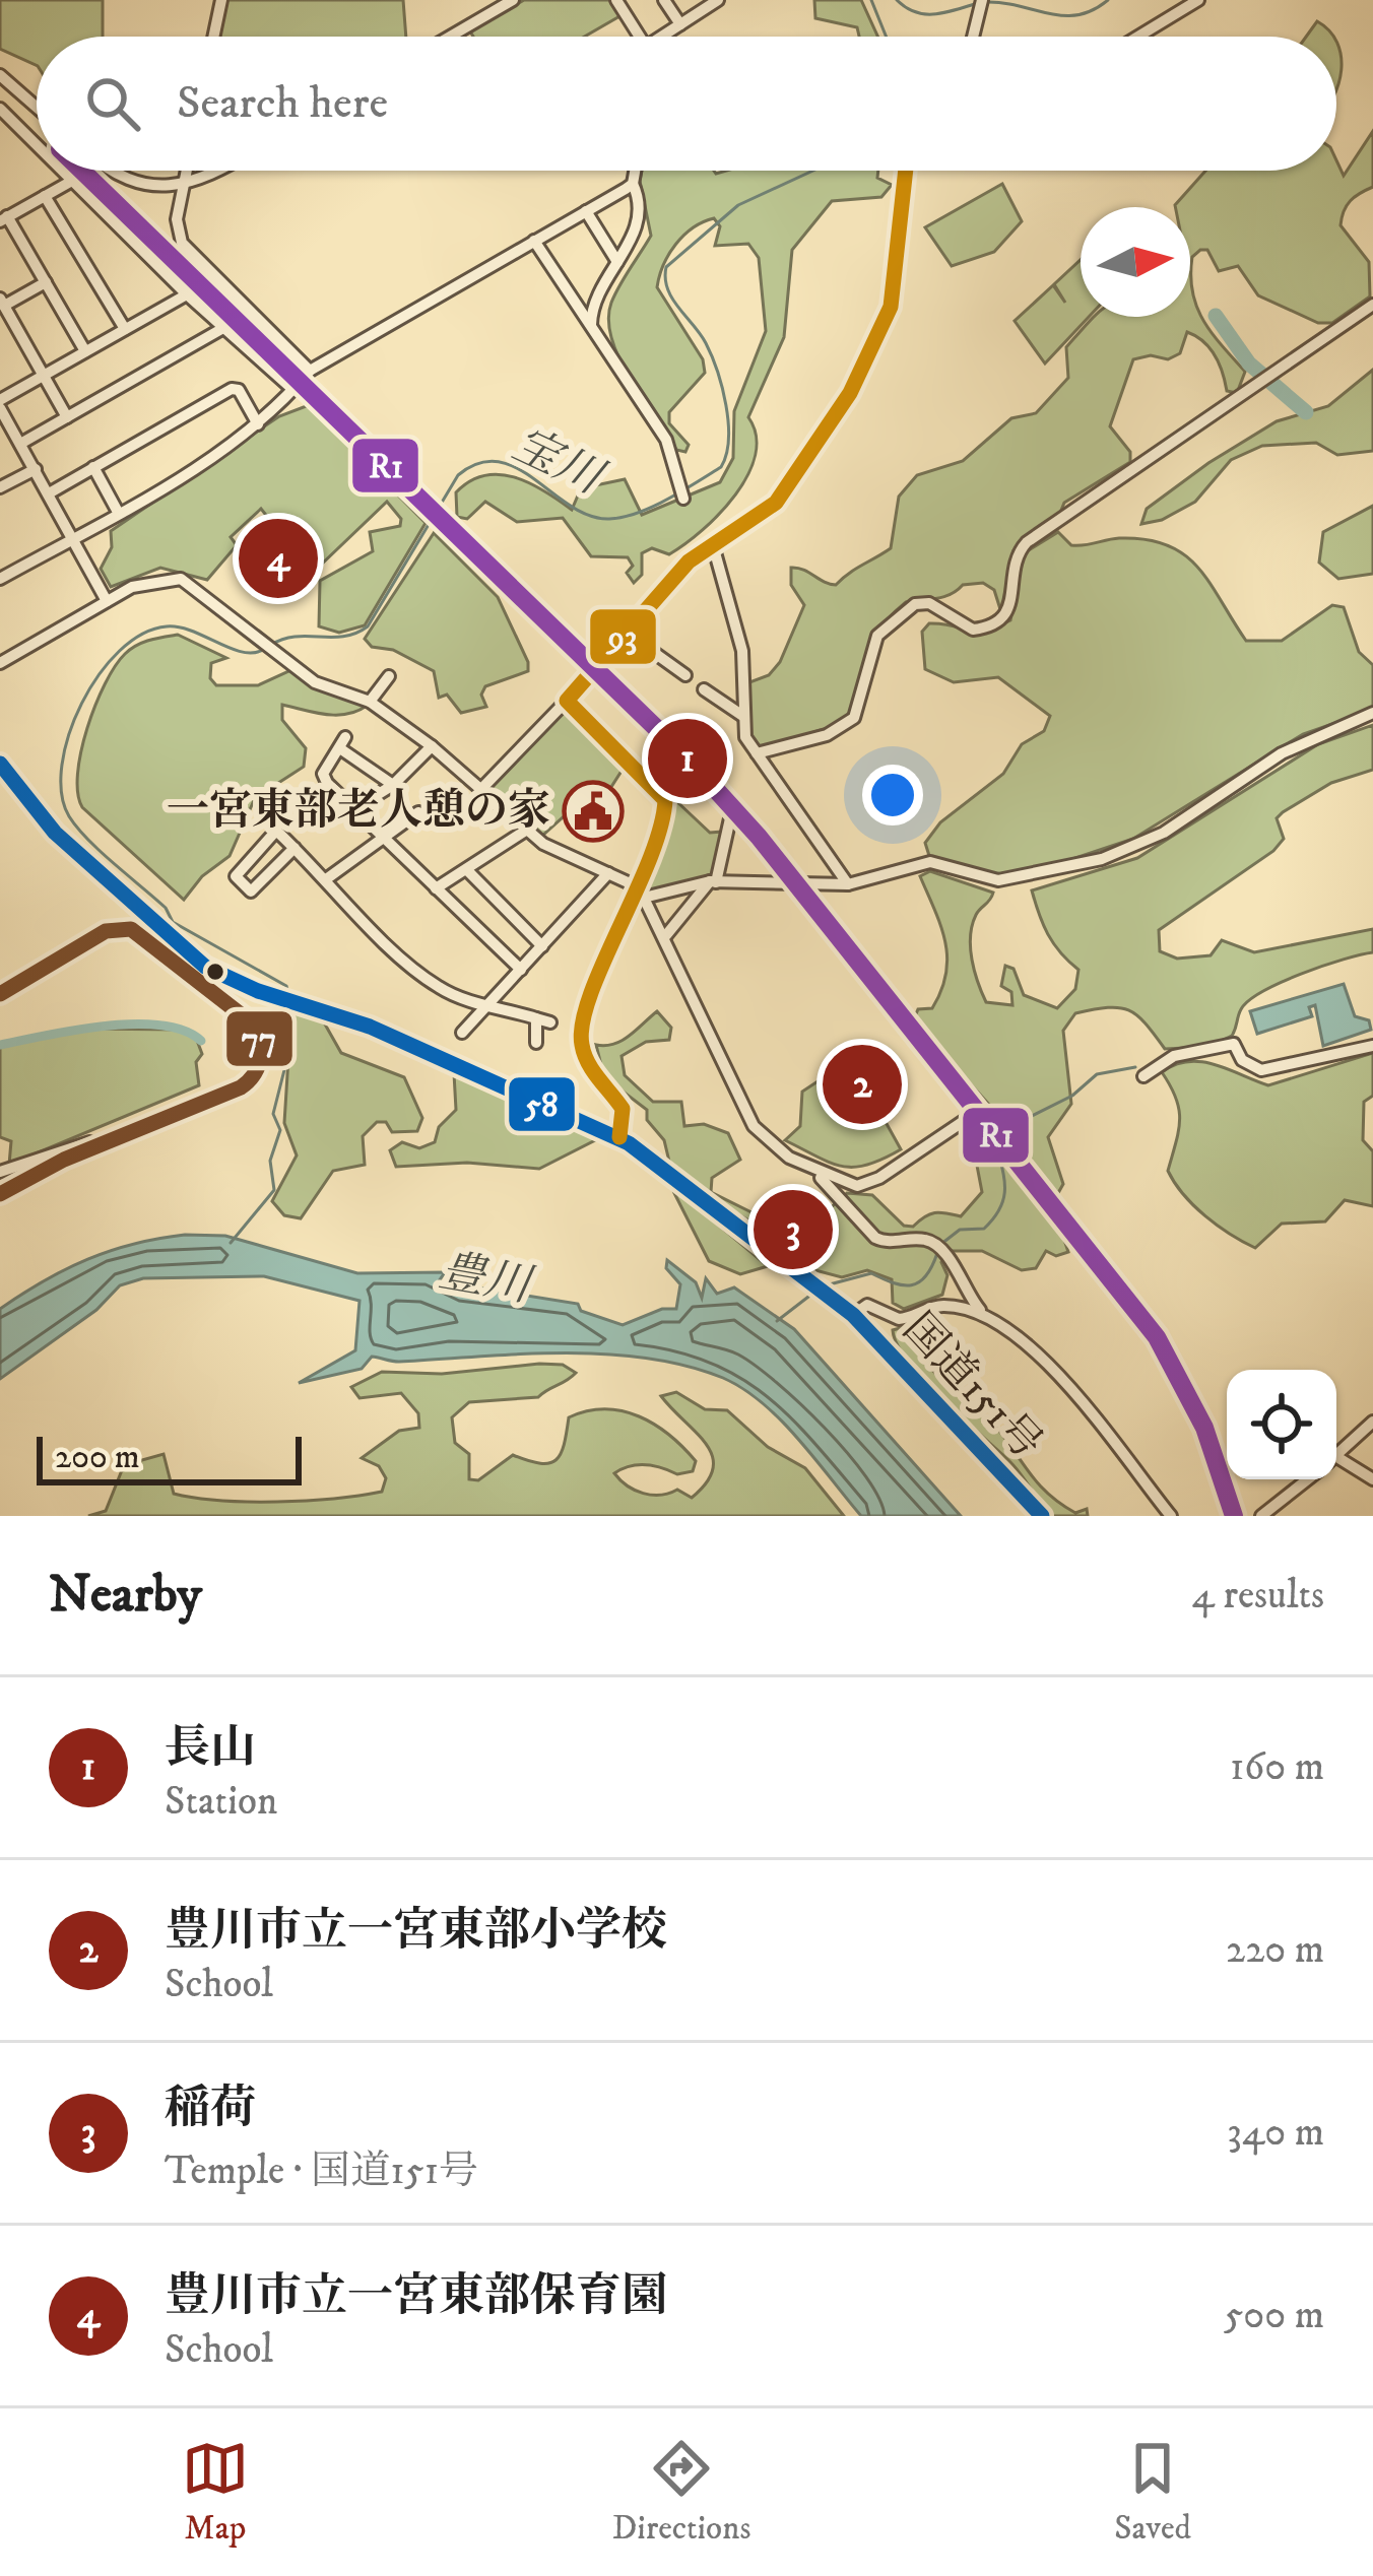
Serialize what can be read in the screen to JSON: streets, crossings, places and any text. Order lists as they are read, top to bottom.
{
  "streets": {
    "highway": ["国道151号"]
  },
  "water": ["宝川", "豊川"],
  "places": {
    "public building": ["一宮東部老人憩の家"]
  },
  "lines": [
    "transit line R1",
    "transit line 93",
    "transit line 58",
    "transit line 77"
  ],
  "scale_bar": "200 m",
  "north": "right",
  "page": {
    "search": "Search here",
    "pins": [
      "4",
      "1",
      "2",
      "3"
    ],
    "scale": "200 m",
    "heading": ["Nearby", "4 results"],
    "list": [
      {
        "mark": "1",
        "name": "長山",
        "note": "Station",
        "value": "160 m"
      },
      {
        "mark": "2",
        "name": "豊川市立一宮東部小学校",
        "note": "School",
        "value": "220 m"
      },
      {
        "mark": "3",
        "name": "稲荷",
        "note": "Temple · 国道151号",
        "value": "340 m"
      },
      {
        "mark": "4",
        "name": "豊川市立一宮東部保育園",
        "note": "School",
        "value": "500 m"
      }
    ],
    "nav": ["Map", "Directions", "Saved"]
  }
}
